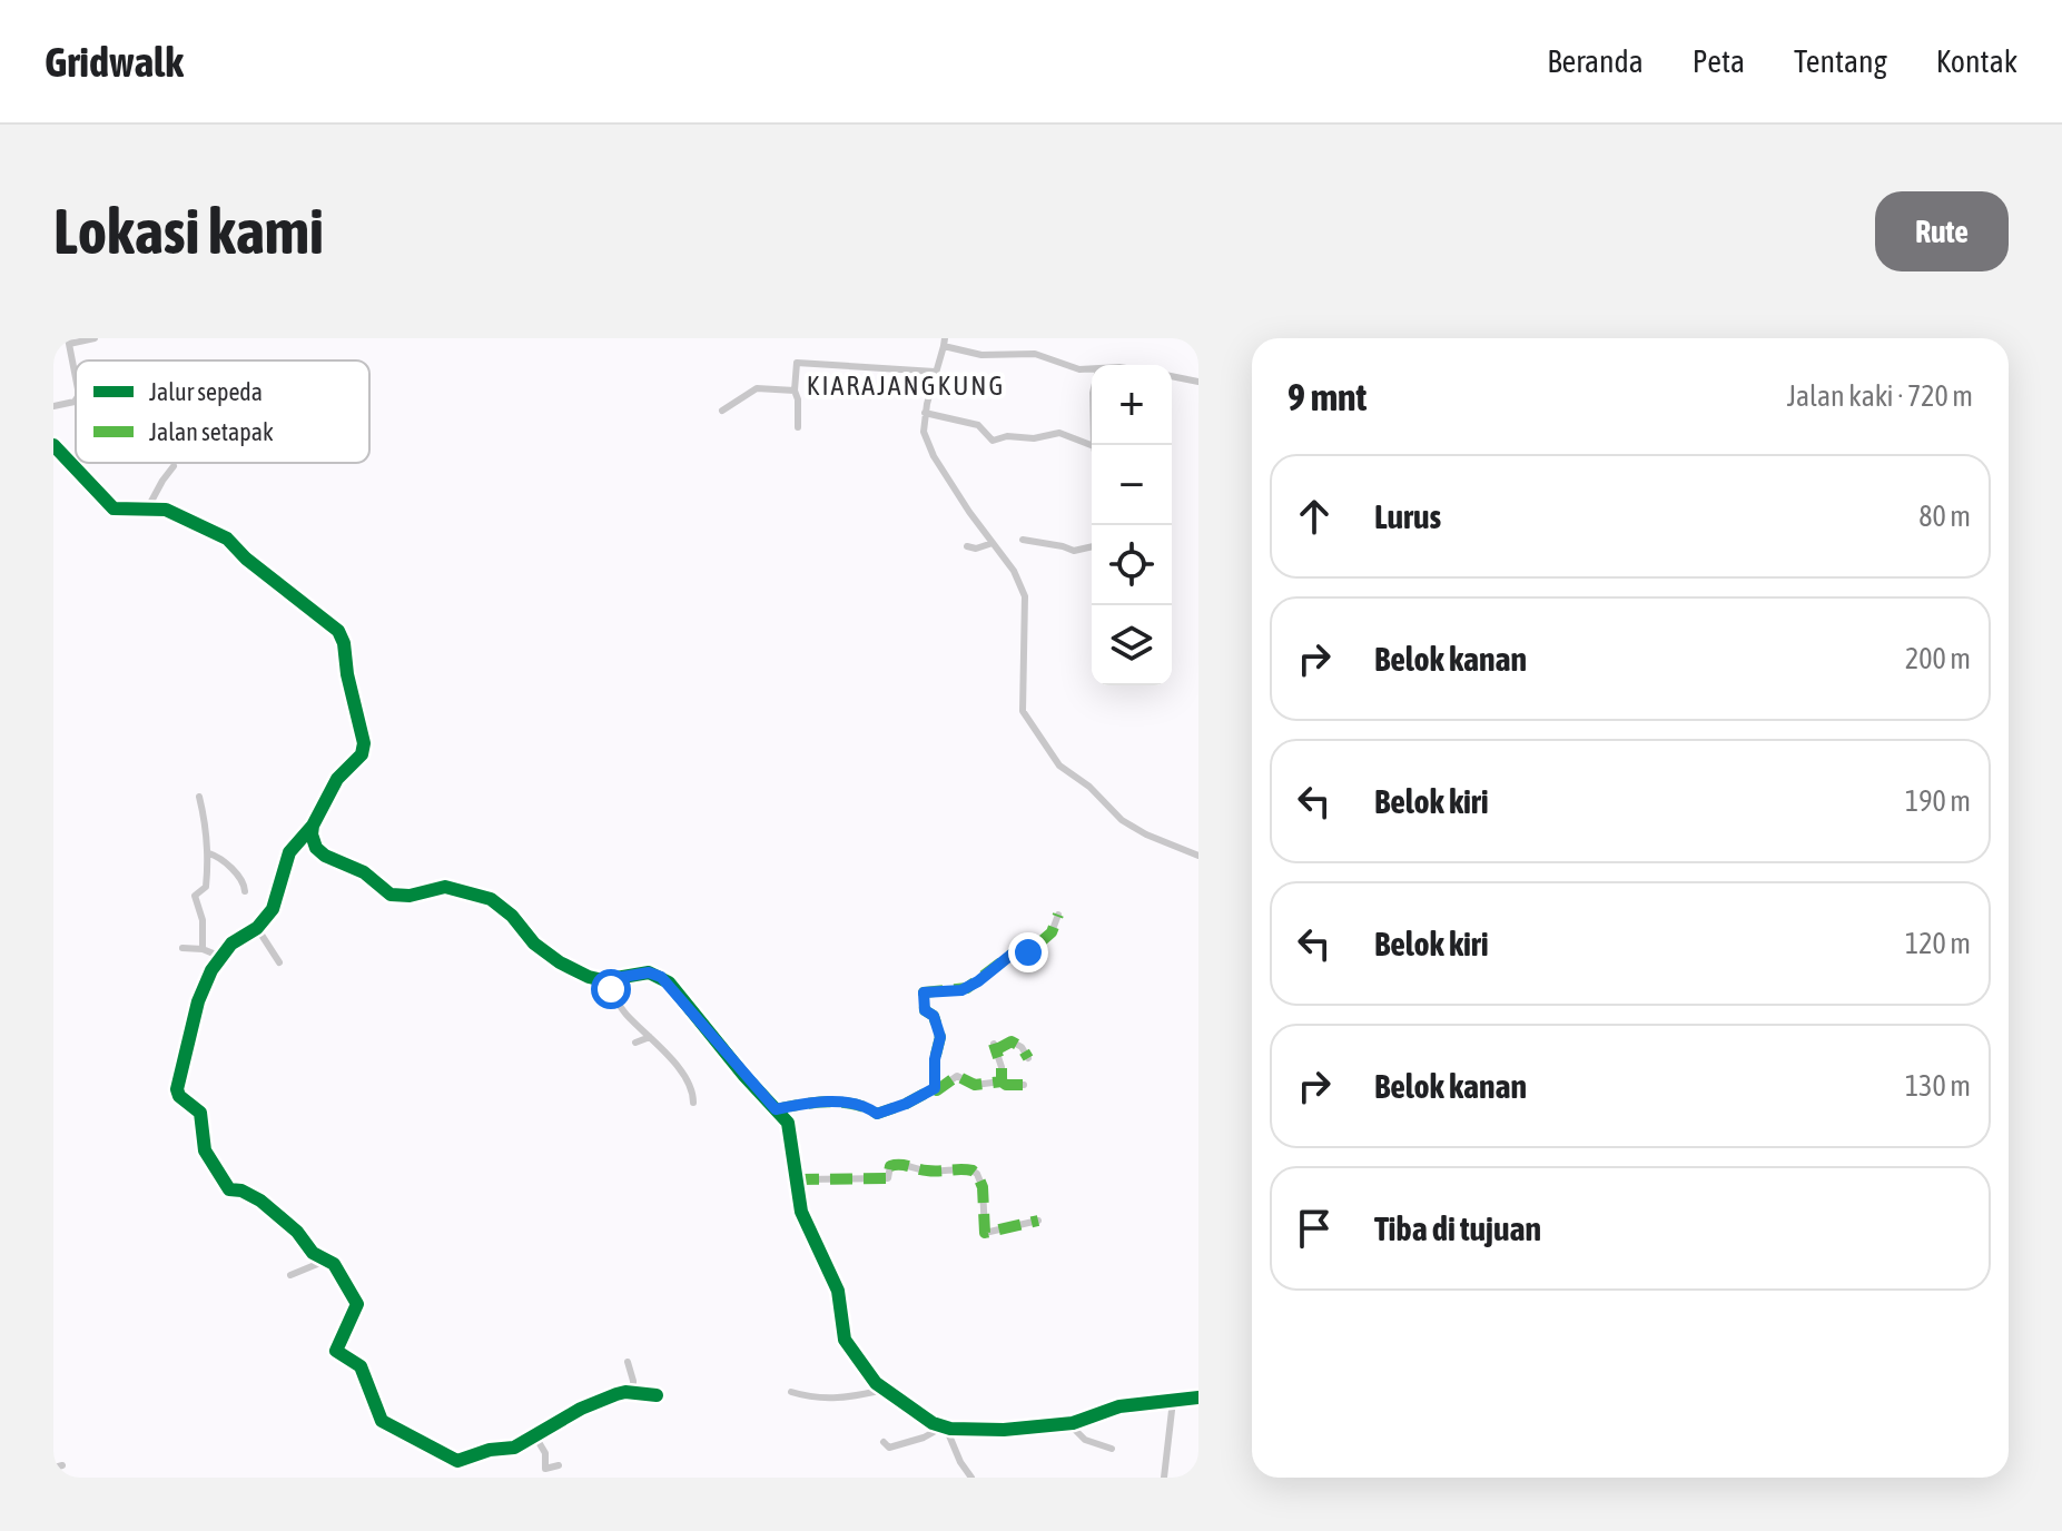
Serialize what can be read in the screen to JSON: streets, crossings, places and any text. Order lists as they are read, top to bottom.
{
  "districts": ["KIARAJANGKUNG"],
  "legend": ["Jalur sepeda", "Jalan setapak"],
  "page": {
    "header": "Gridwalk",
    "nav": [
      "Beranda",
      "Peta",
      "Tentang",
      "Kontak"
    ],
    "buttons": "Rute",
    "title": "Lokasi kami",
    "heading": ["9 mnt", "Jalan kaki · 720 m"],
    "map_buttons": ["+", "−"],
    "list": [
      ["Lurus", "80 m"],
      ["Belok kanan", "200 m"],
      ["Belok kiri", "190 m"],
      ["Belok kiri", "120 m"],
      ["Belok kanan", "130 m"],
      "Tiba di tujuan"
    ]
  }
}
